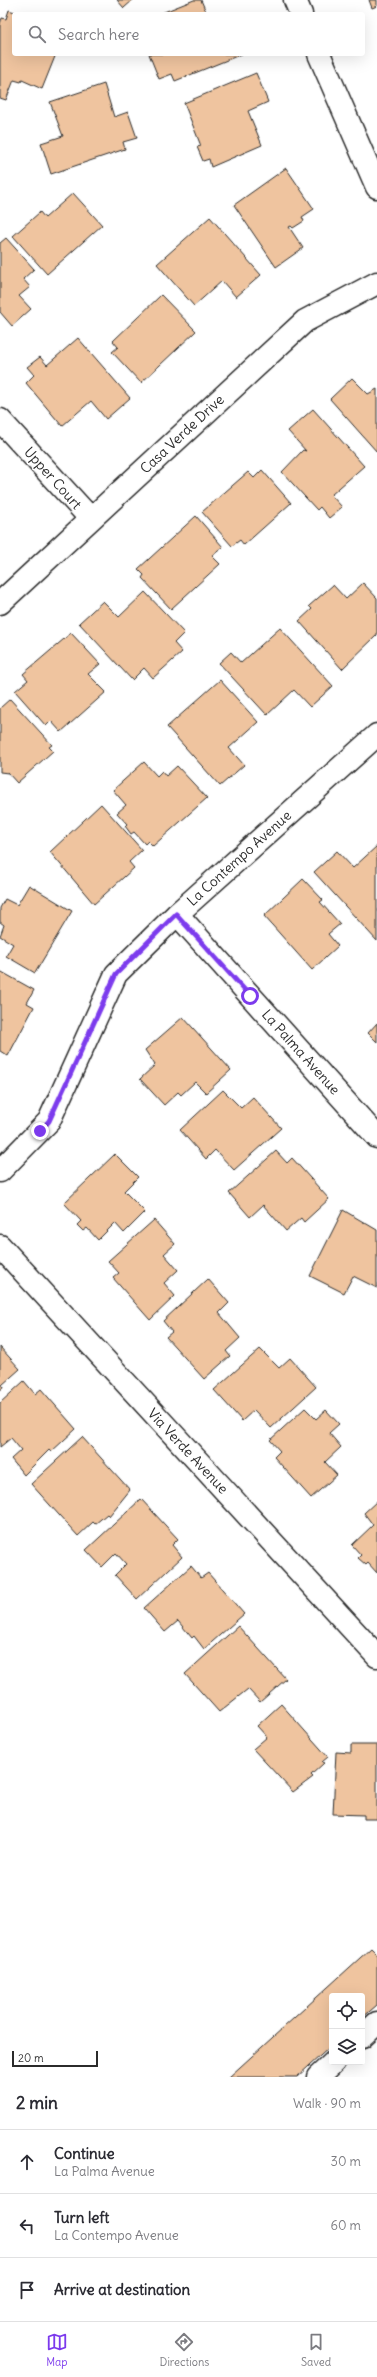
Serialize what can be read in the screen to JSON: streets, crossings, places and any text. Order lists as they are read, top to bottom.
{
  "streets": {
    "street": [
      "Casa Verde Drive",
      "Upper Court",
      "La Contempo Avenue",
      "La Palma Avenue",
      "Via Verde Avenue"
    ]
  },
  "crossings": [
    ["Casa Verde Drive", "Upper Court"],
    ["La Contempo Avenue", "La Palma Avenue"]
  ],
  "scale_bar": "20 m",
  "page": {
    "search": "Search here",
    "scale": "20 m",
    "heading": ["2 min", "Walk · 90 m"],
    "list": [
      ["Continue", "La Palma Avenue", "30 m"],
      ["Turn left", "La Contempo Avenue", "60 m"],
      "Arrive at destination"
    ],
    "nav": ["Map", "Directions", "Saved"]
  }
}
